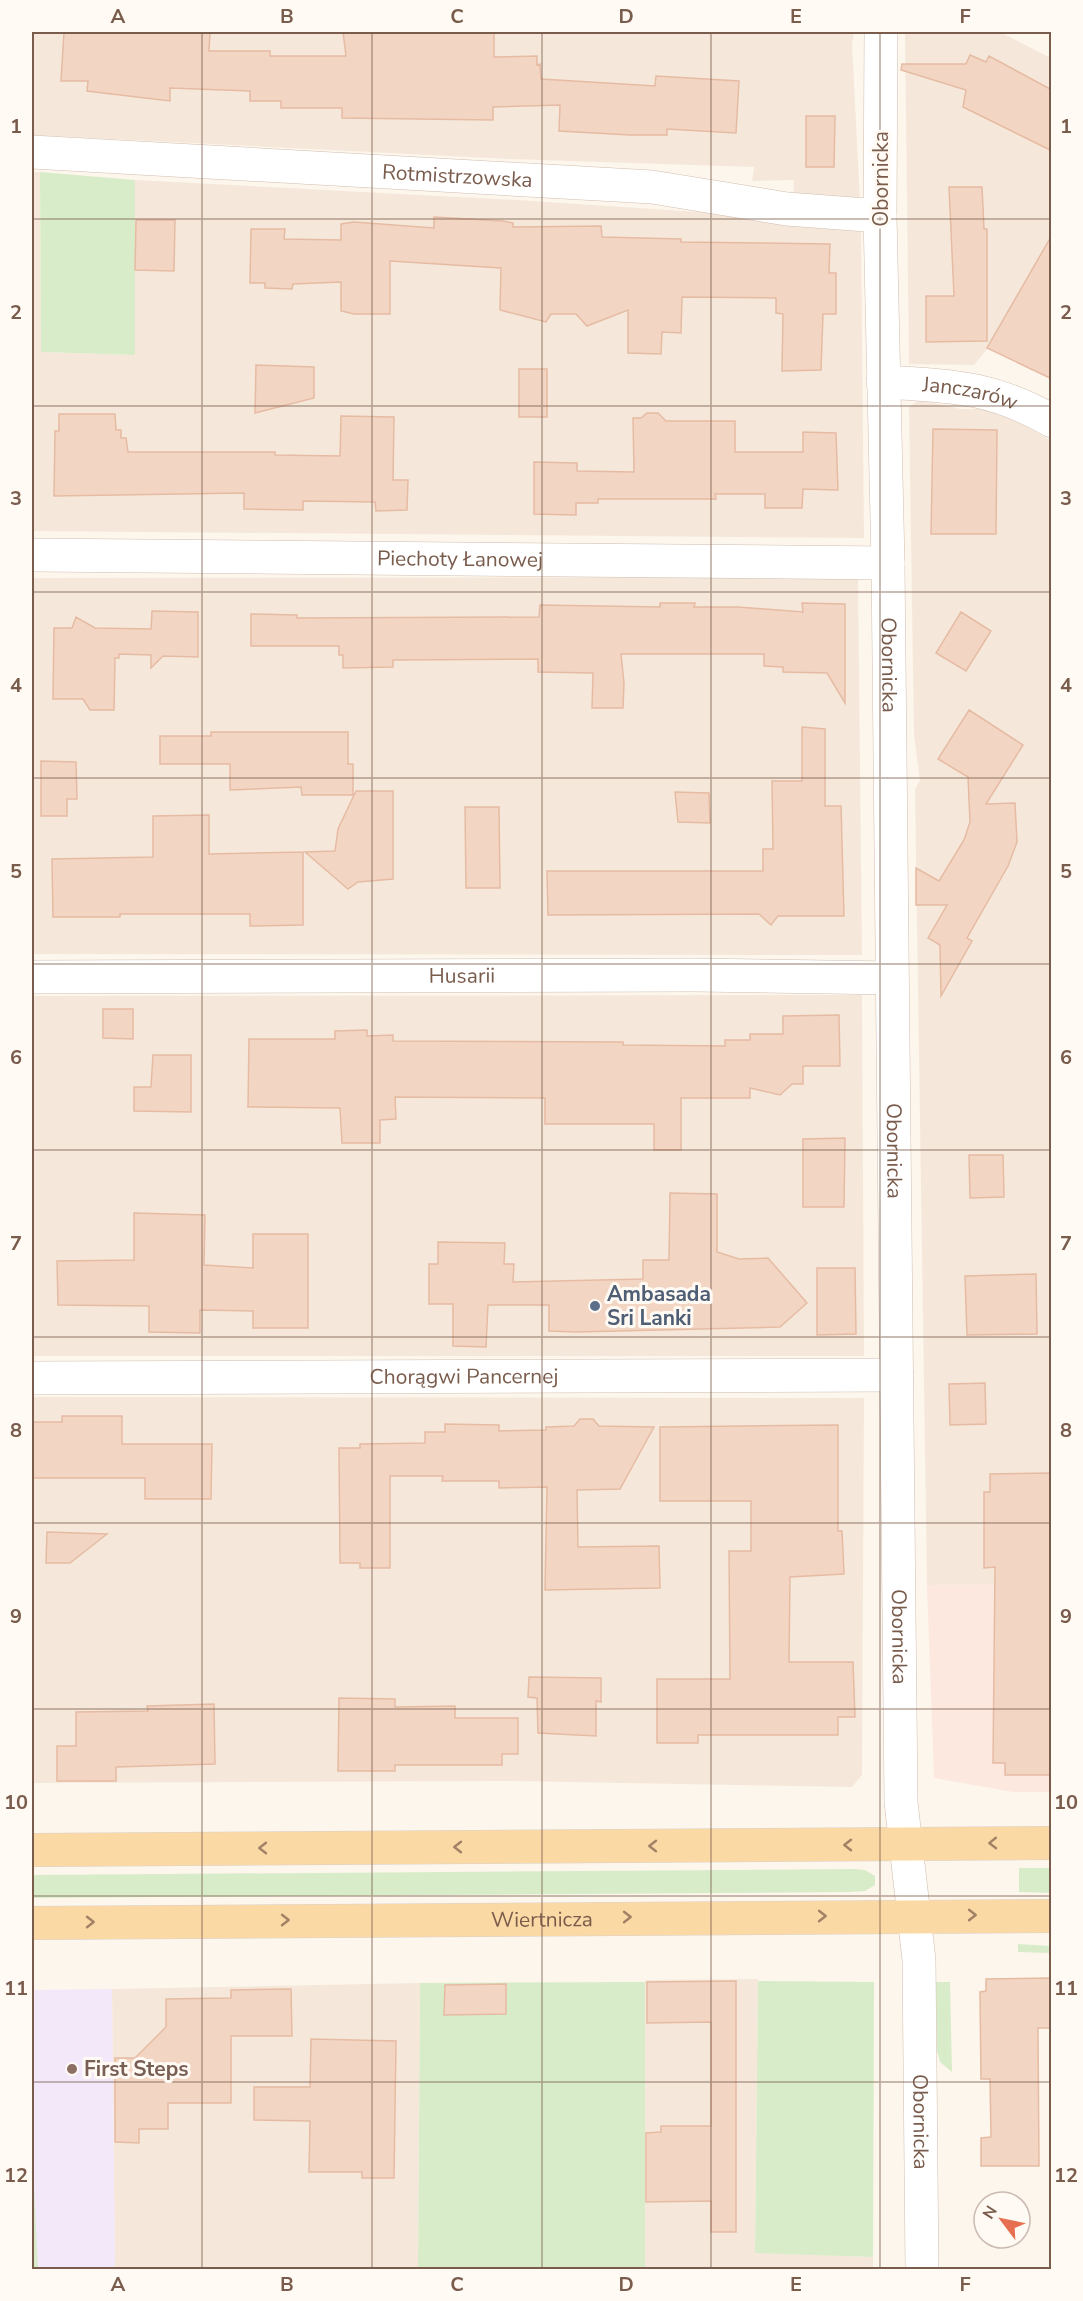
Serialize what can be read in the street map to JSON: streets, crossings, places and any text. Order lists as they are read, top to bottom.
{
  "streets": {
    "main road": ["Wiertnicza"],
    "street": [
      "Rotmistrzowska",
      "Obornicka",
      "Janczarów",
      "Piechoty Łanowej",
      "Husarii",
      "Chorągwi Pancernej"
    ]
  },
  "crossings": [
    ["Rotmistrzowska", "Obornicka"],
    ["Obornicka", "Janczarów"],
    ["Obornicka", "Piechoty Łanowej"],
    ["Obornicka", "Husarii"],
    ["Obornicka", "Chorągwi Pancernej"],
    ["Obornicka", "Wiertnicza"]
  ],
  "places": ["Ambasada Sri Lanki", "First Steps"],
  "north": "top left",
  "grid": {
    "columns": [
      "A",
      "B",
      "C",
      "D",
      "E",
      "F"
    ],
    "rows": [
      "1",
      "2",
      "3",
      "4",
      "5",
      "6",
      "7",
      "8",
      "9",
      "10",
      "11",
      "12"
    ]
  }
}
